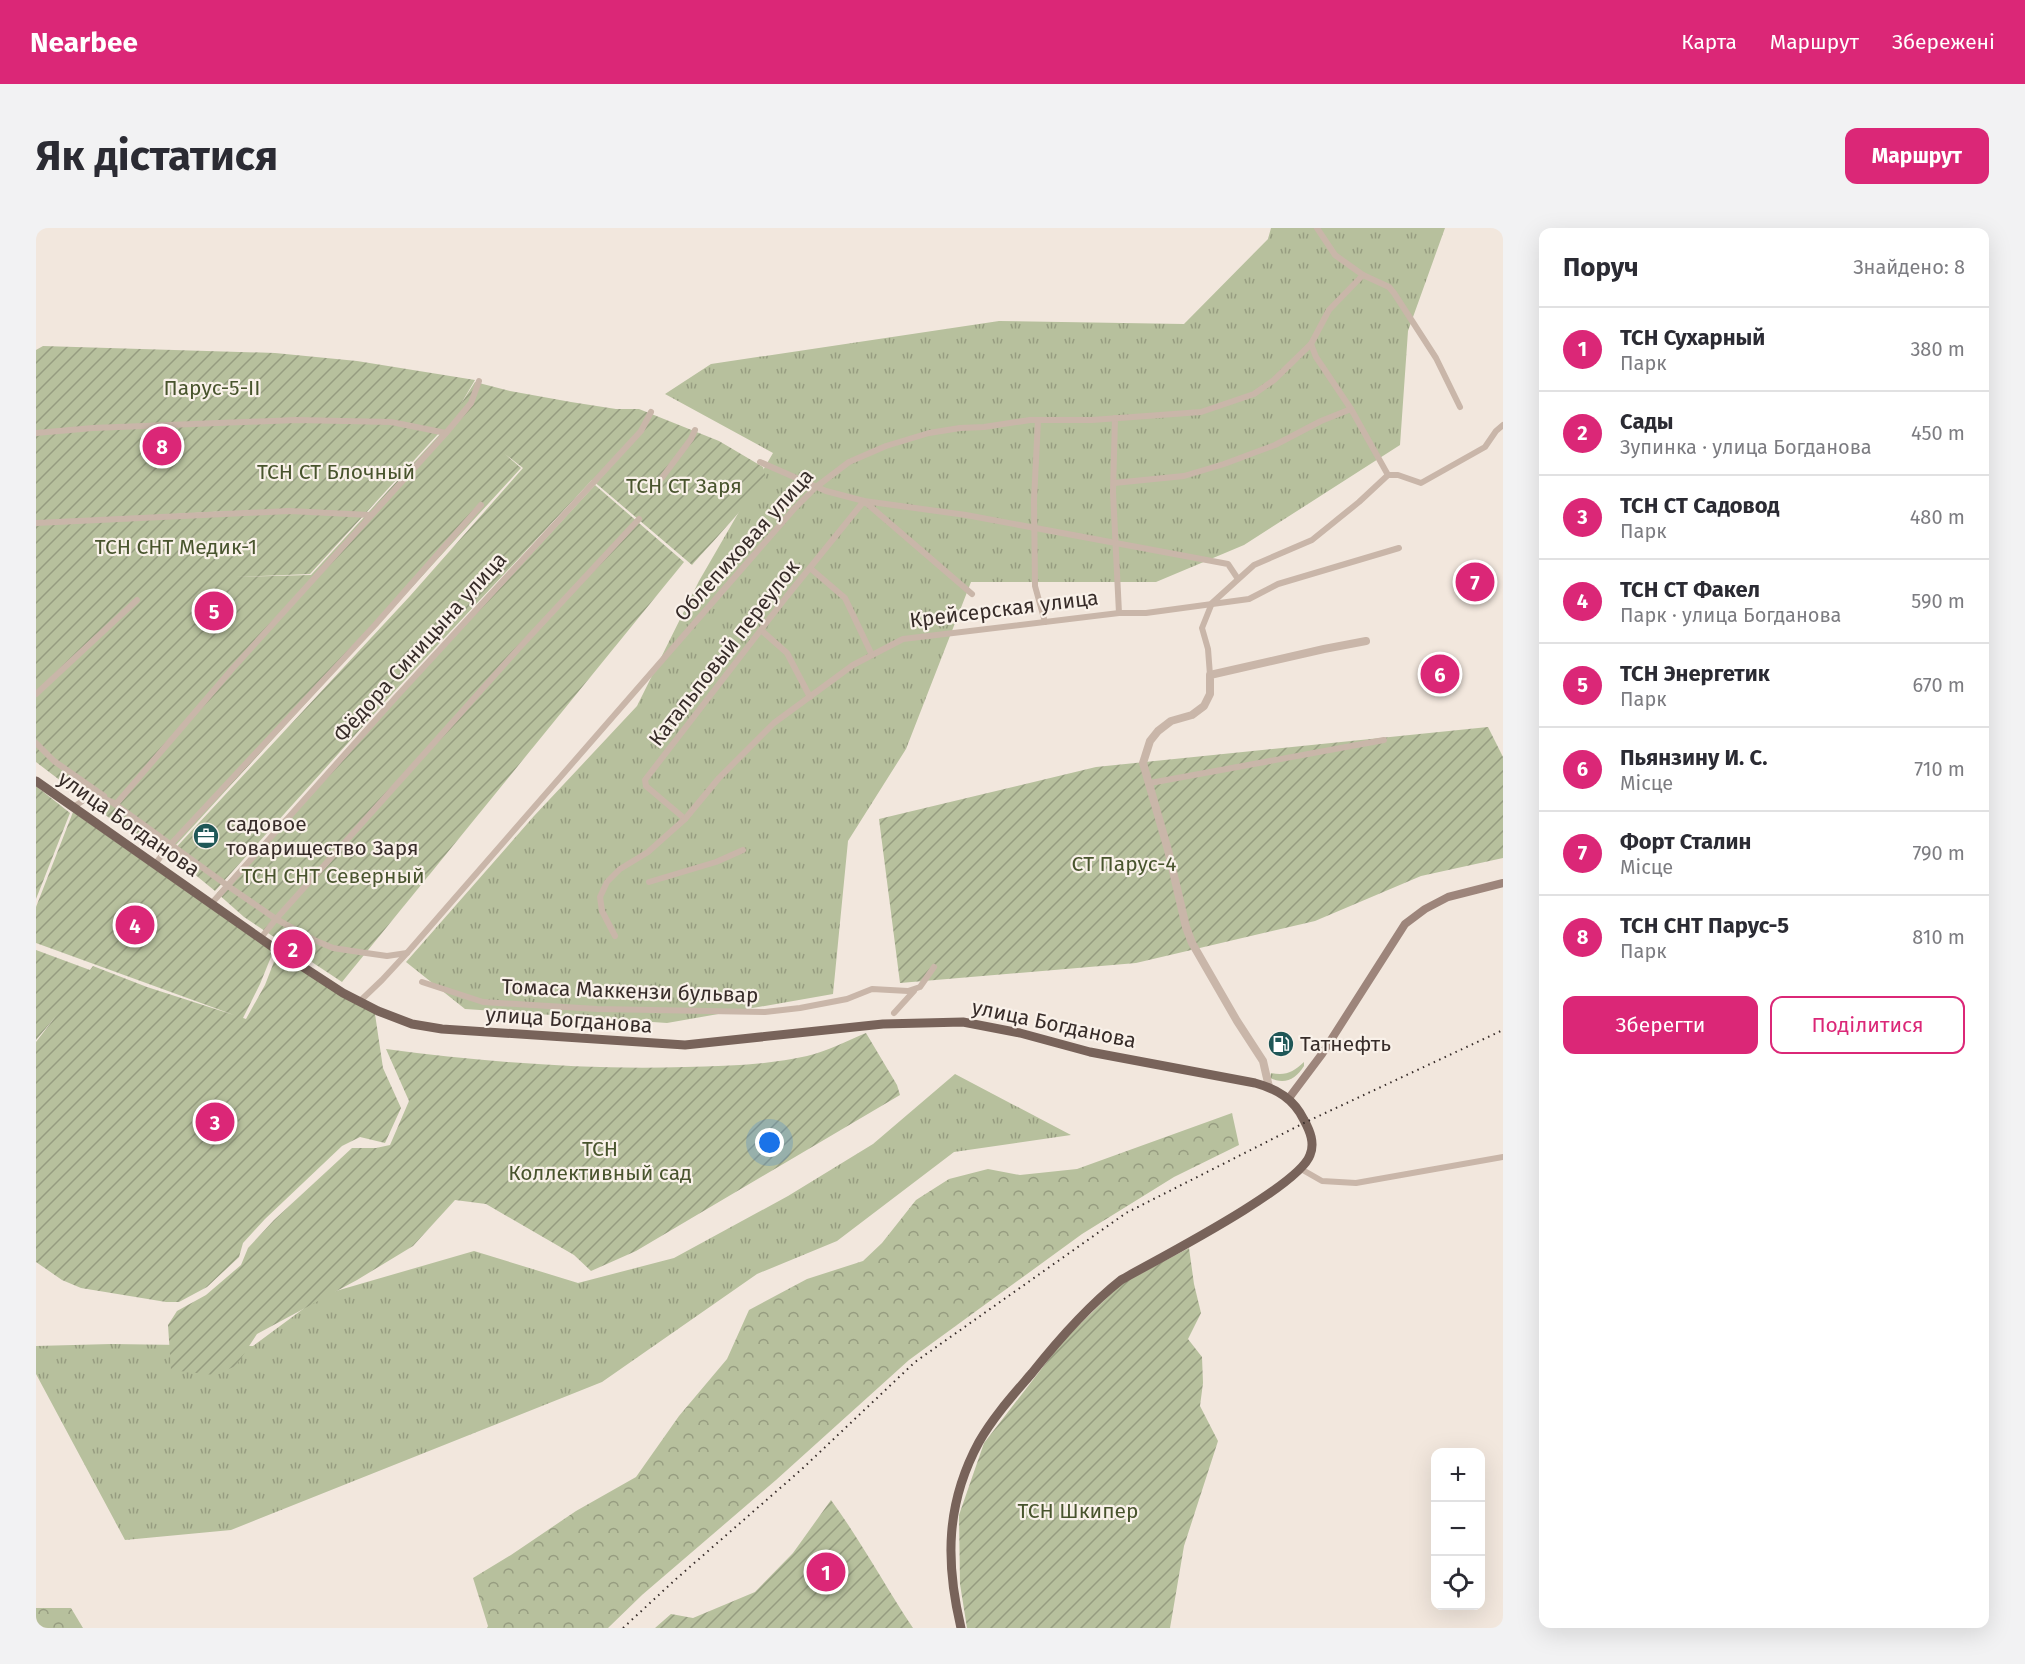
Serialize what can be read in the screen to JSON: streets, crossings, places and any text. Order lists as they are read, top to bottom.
{
  "streets": {
    "main road": ["улица Богданова"],
    "street": [
      "Облепиховая улица",
      "Крейсерская улица",
      "Фёдора Синицына улица",
      "Катальповый переулок",
      "Томаса Маккензи бульвар"
    ]
  },
  "crossings": [
    ["Облепиховая улица", "улица Богданова"],
    ["Крейсерская улица", "Катальповый переулок"],
    ["Фёдора Синицына улица", "улица Богданова"]
  ],
  "parks": [
    "Парус-5-II",
    "ТСН СТ Блочный",
    "ТСН СТ Заря",
    "ТСН СНТ Медик-1",
    "СТ Парус-4",
    "ТСН СНТ Северный",
    "ТСН Коллективный сад",
    "ТСН Шкипер"
  ],
  "places": {
    "office": ["садовое товарищество Заря"],
    "fuel station": ["Татнефть"]
  },
  "page": {
    "header": "Nearbee",
    "nav": ["Карта", "Маршрут", "Збережені"],
    "buttons": [
      "Маршрут",
      ["Зберегти", "Поділитися"]
    ],
    "title": "Як дістатися",
    "heading": ["Поруч", "Знайдено: 8"],
    "list": [
      {
        "mark": "1",
        "name": "ТСН Сухарный",
        "note": "Парк",
        "value": "380 m"
      },
      {
        "mark": "2",
        "name": "Сады",
        "note": "Зупинка · улица Богданова",
        "value": "450 m"
      },
      {
        "mark": "3",
        "name": "ТСН СТ Садовод",
        "note": "Парк",
        "value": "480 m"
      },
      {
        "mark": "4",
        "name": "ТСН СТ Факел",
        "note": "Парк · улица Богданова",
        "value": "590 m"
      },
      {
        "mark": "5",
        "name": "ТСН Энергетик",
        "note": "Парк",
        "value": "670 m"
      },
      {
        "mark": "6",
        "name": "Пьянзину И. С.",
        "note": "Місце",
        "value": "710 m"
      },
      {
        "mark": "7",
        "name": "Форт Сталин",
        "note": "Місце",
        "value": "790 m"
      },
      {
        "mark": "8",
        "name": "ТСН СНТ Парус-5",
        "note": "Парк",
        "value": "810 m"
      }
    ],
    "pins": [
      "8",
      "7",
      "5",
      "6",
      "4",
      "2",
      "3",
      "1"
    ],
    "map_buttons": ["+", "−"]
  }
}
